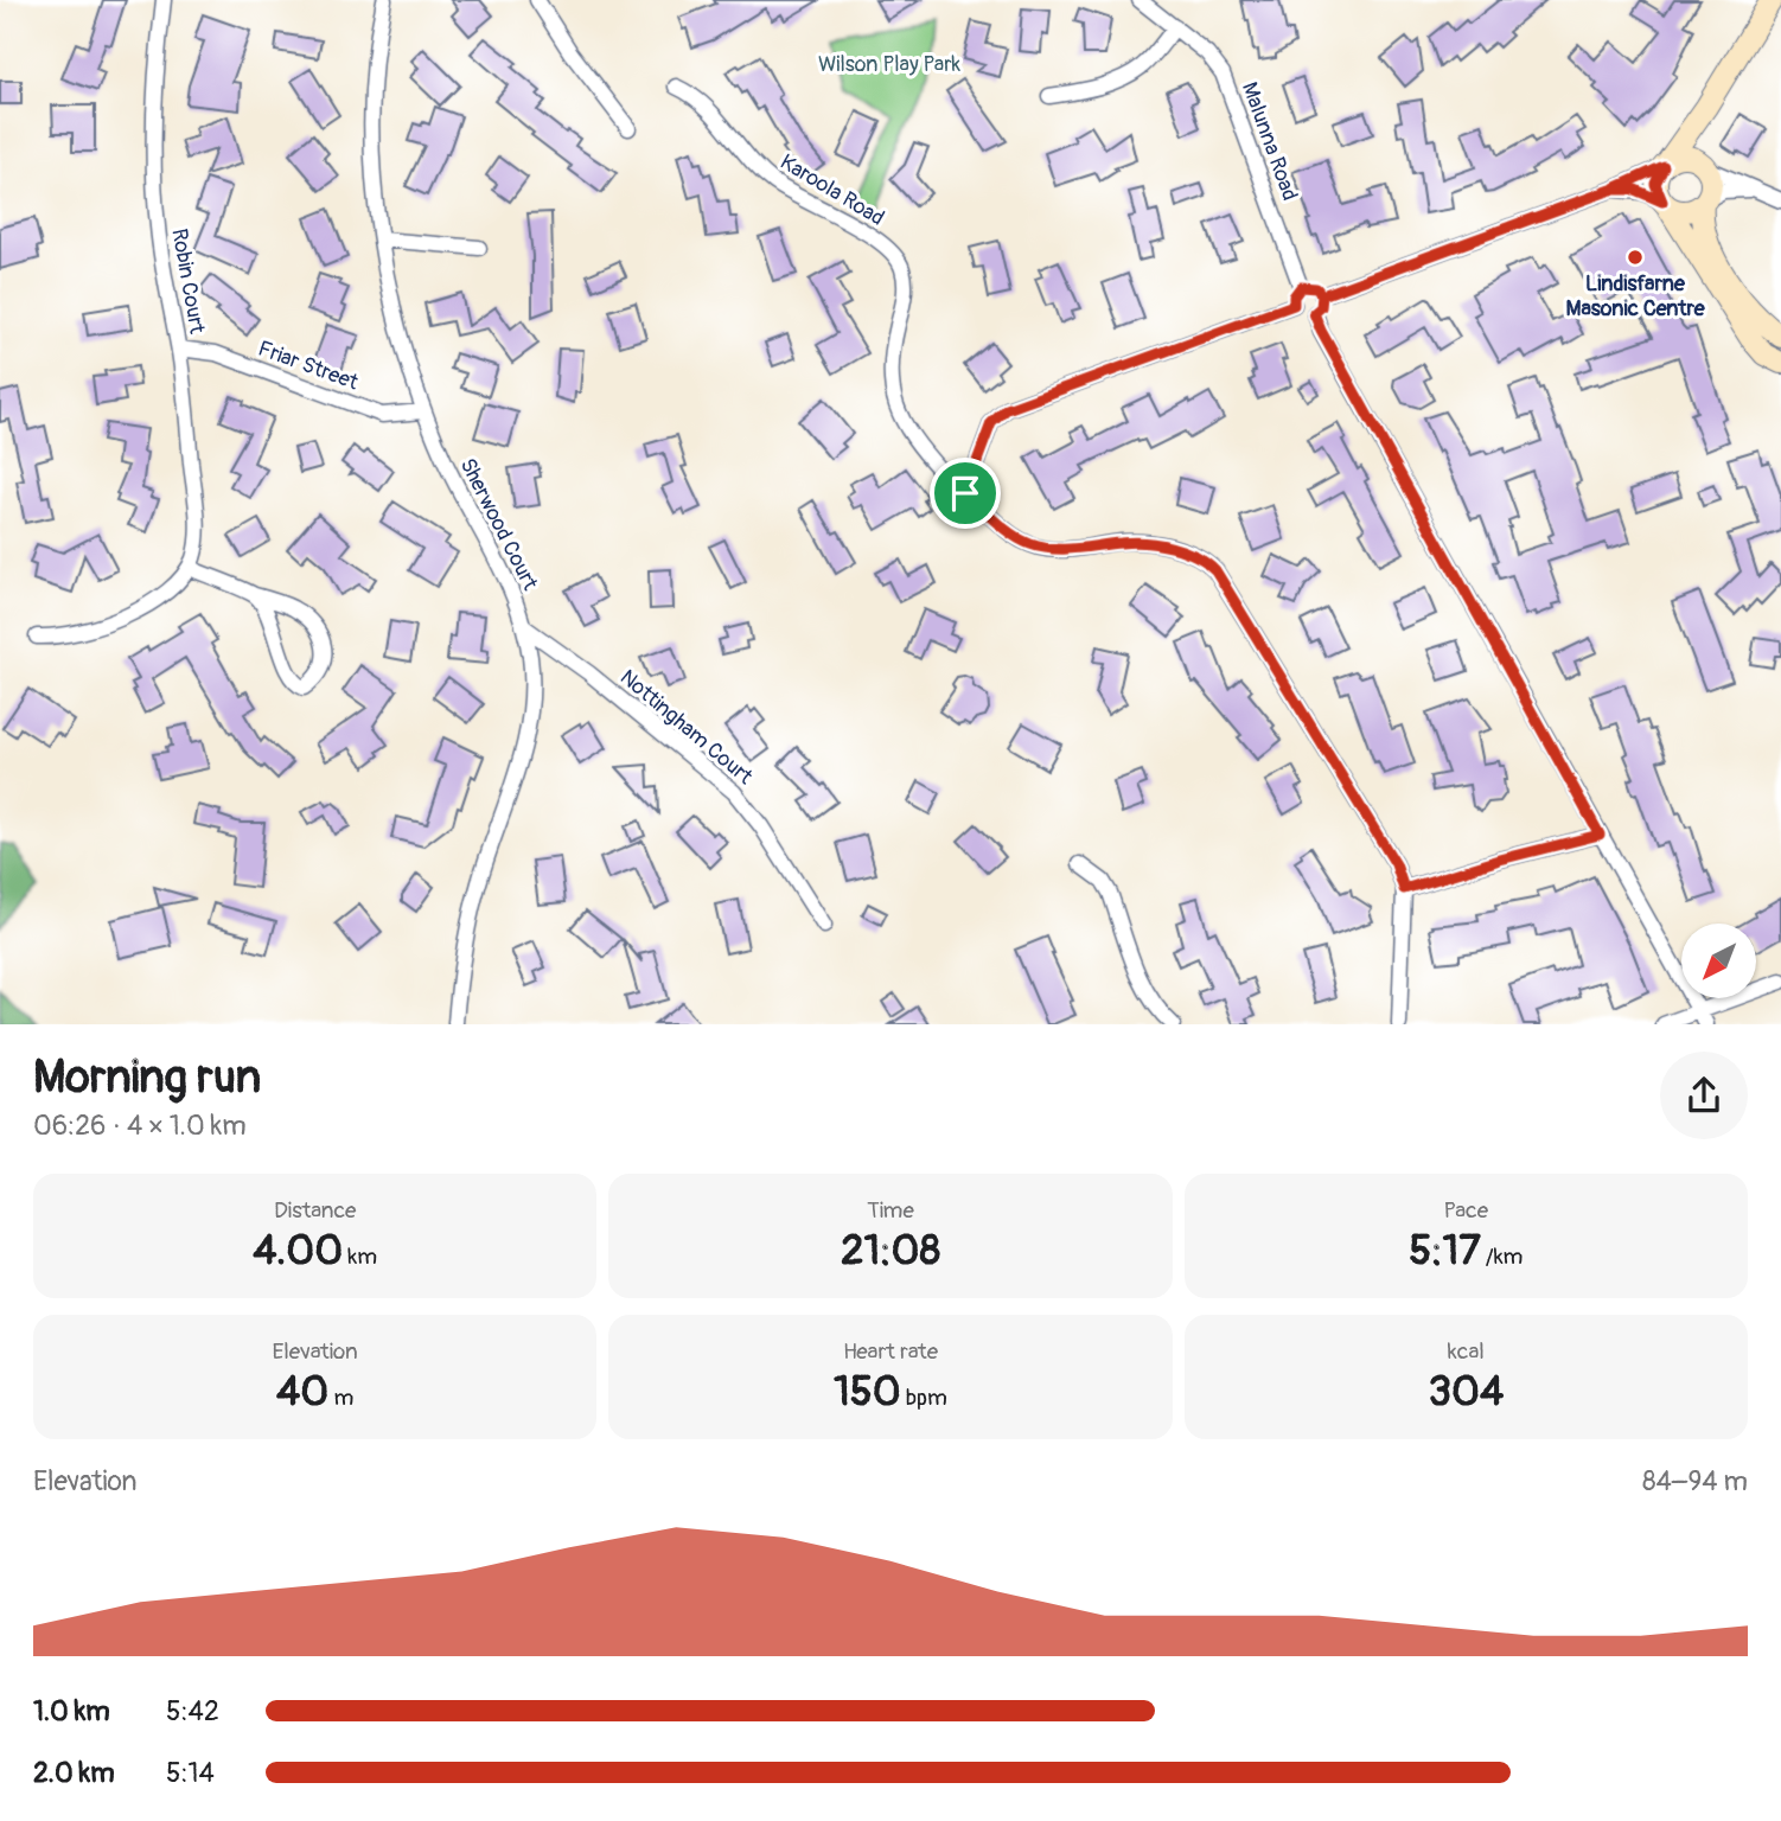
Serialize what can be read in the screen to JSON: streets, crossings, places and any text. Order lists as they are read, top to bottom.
{
  "streets": {
    "street": [
      "Malunna Road",
      "Karoola Road",
      "Robin Court",
      "Friar Street",
      "Sherwood Court",
      "Nottingham Court"
    ]
  },
  "crossings": [
    ["Robin Court", "Friar Street"],
    ["Friar Street", "Sherwood Court"],
    ["Sherwood Court", "Nottingham Court"]
  ],
  "parks": ["Wilson Play Park"],
  "places": ["Lindisfarne Masonic Centre"],
  "north": "bottom left",
  "page": {
    "heading": ["Morning run", "06:26 · 4 × 1.0 km"],
    "stats": [
      ["Distance", "4.00 km"],
      ["Time", "21:08"],
      ["Pace", "5:17 /km"],
      ["Elevation", "40 m"],
      ["Heart rate", "150 bpm"],
      ["kcal", "304"]
    ],
    "chart": ["Elevation", "84–94 m"],
    "list": [
      {
        "name": "1.0 km",
        "note": "5:42"
      },
      {
        "name": "2.0 km",
        "note": "5:14"
      }
    ]
  }
}
